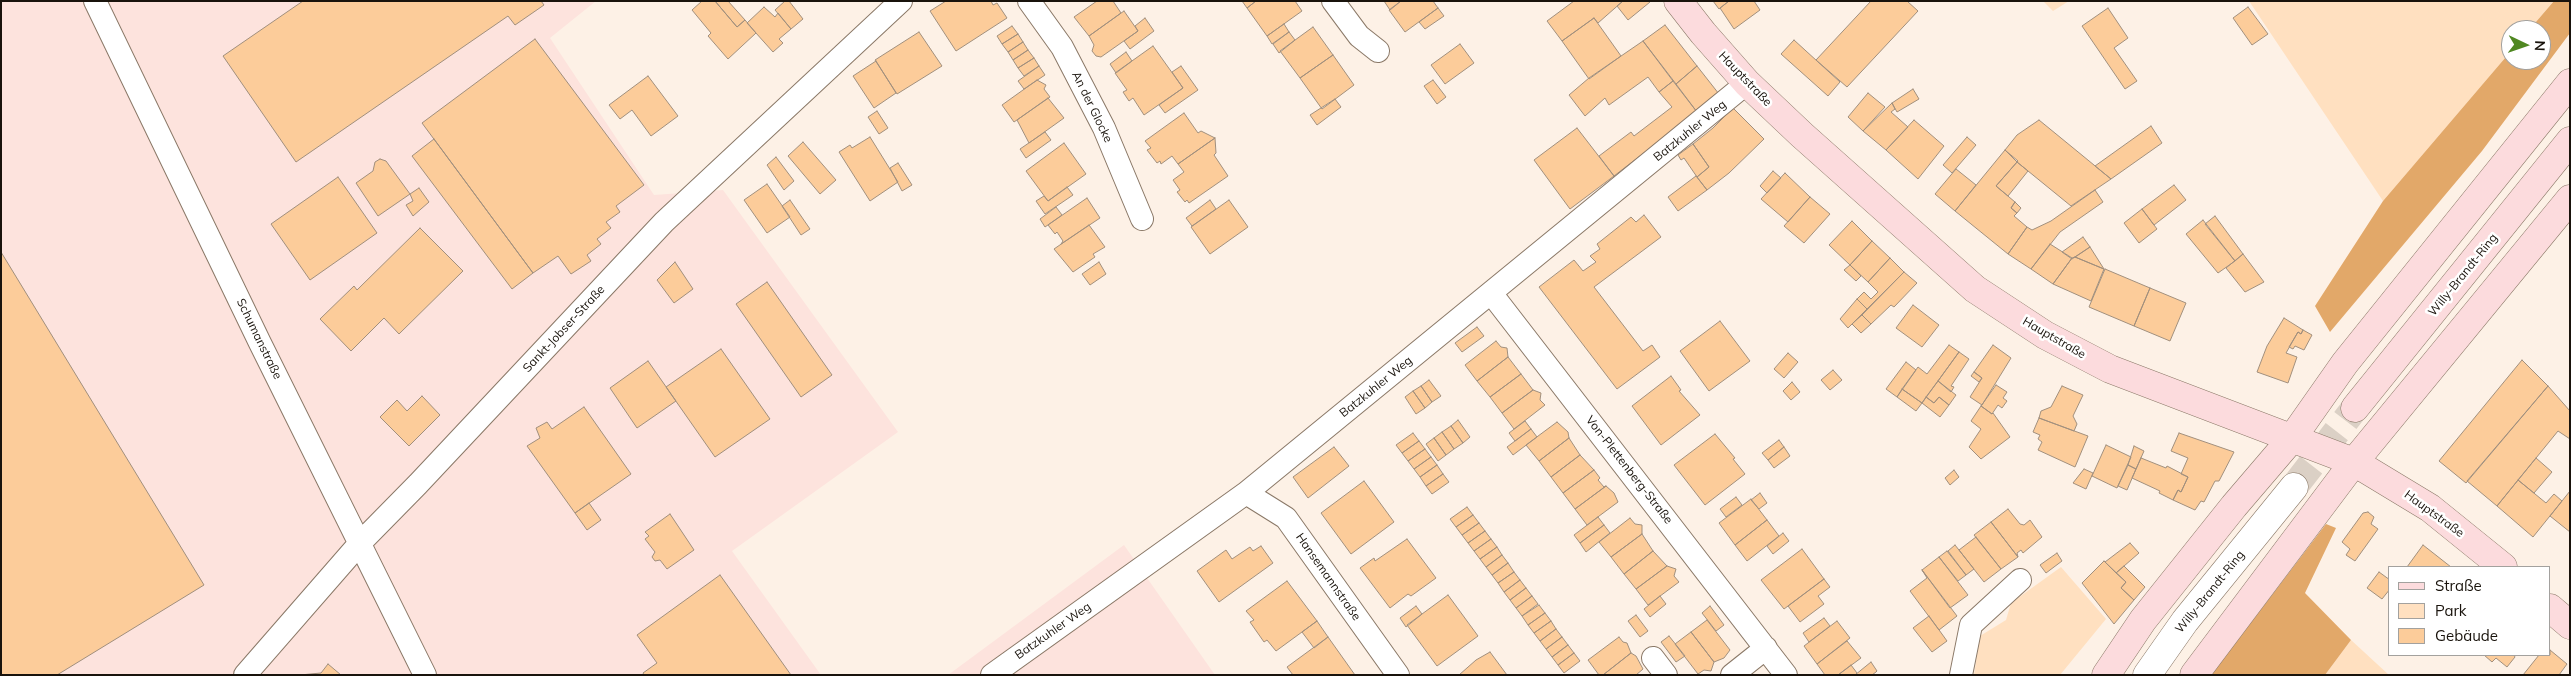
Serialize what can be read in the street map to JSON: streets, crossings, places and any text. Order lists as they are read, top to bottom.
{
  "streets": {
    "main road": ["Hauptstraße", "Willy-Brandt-Ring"],
    "street": [
      "An der Glocke",
      "Batzkuhler Weg",
      "Sankt-Jobser-Straße",
      "Schumanstraße",
      "Von-Plettenberg-Straße",
      "Hansemannstraße"
    ]
  },
  "crossings": [
    ["Hauptstraße", "Batzkuhler Weg"],
    ["Batzkuhler Weg", "Von-Plettenberg-Straße"],
    ["Batzkuhler Weg", "Hansemannstraße"],
    ["Sankt-Jobser-Straße", "Schumanstraße"]
  ],
  "legend": ["Straße", "Park", "Gebäude"],
  "north": "right"
}
